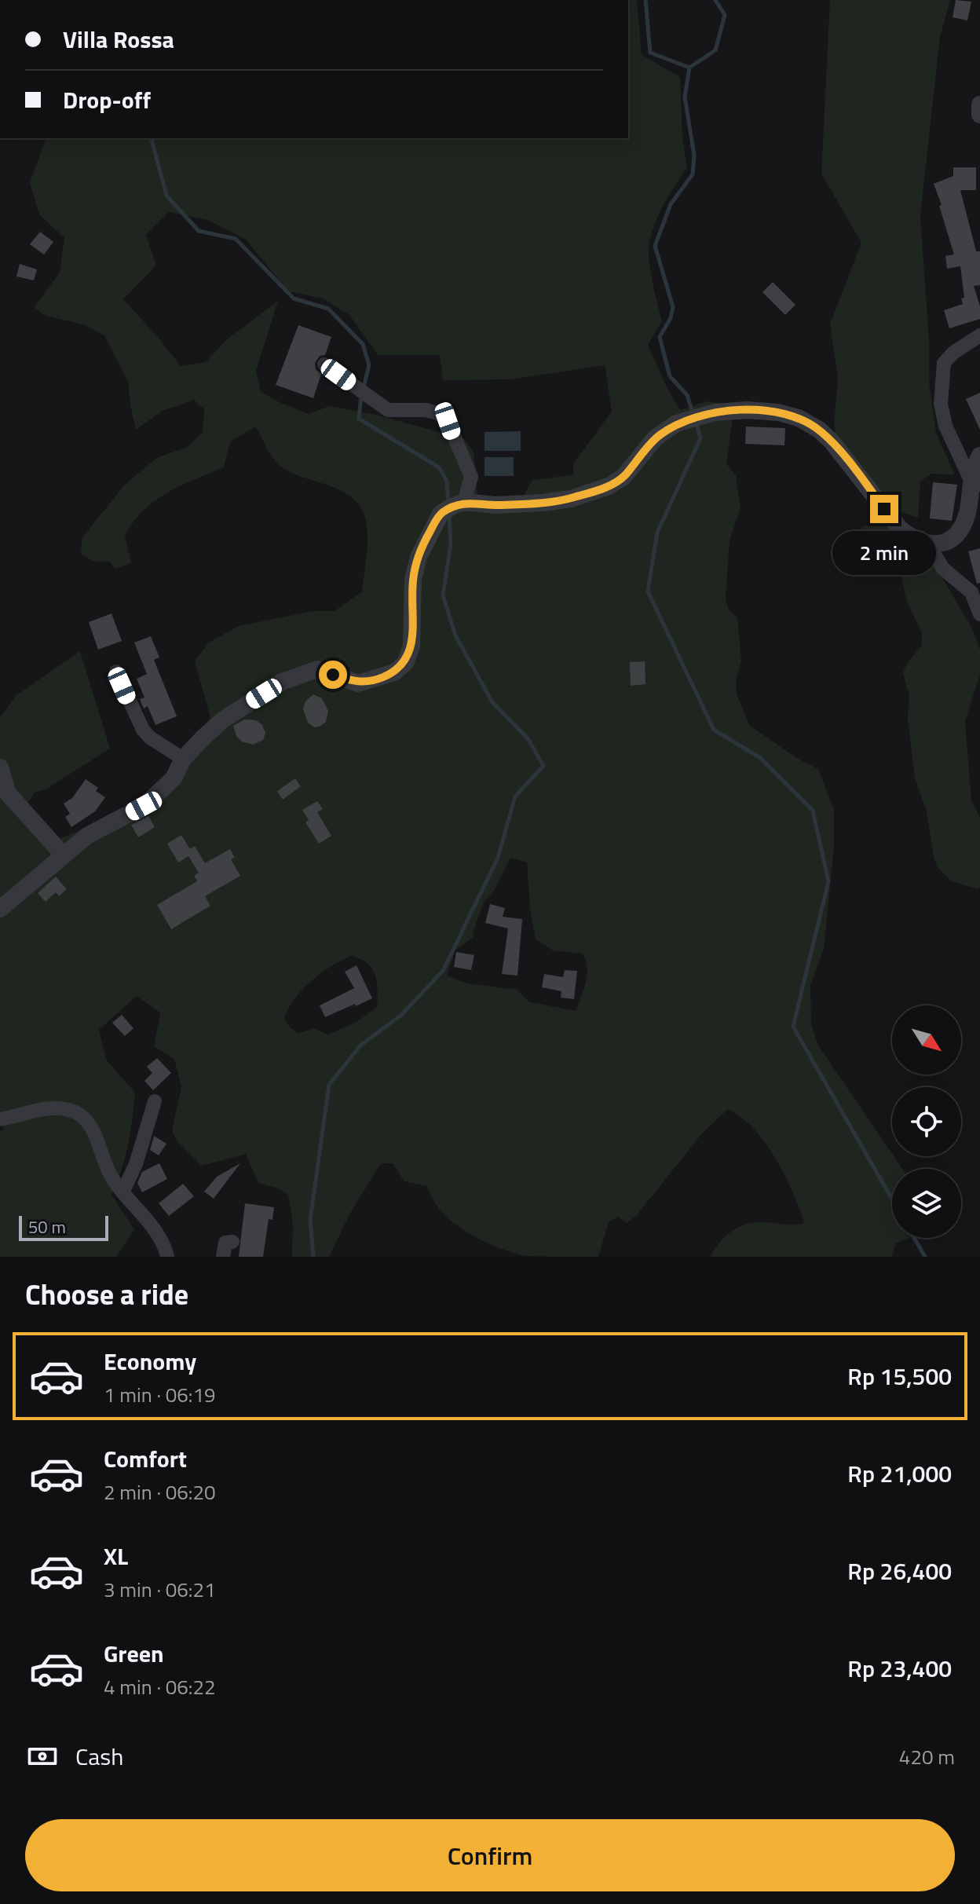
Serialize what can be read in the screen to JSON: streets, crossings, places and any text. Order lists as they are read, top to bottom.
{
  "scale_bar": "50 m",
  "north": "bottom right",
  "page": {
    "banner": ["Villa Rossa", "Drop-off"],
    "bubble": "2 min",
    "scale": "50 m",
    "heading": "Choose a ride",
    "list": [
      {
        "name": "Economy",
        "note": "1 min · 06:19",
        "value": "Rp 15,500"
      },
      {
        "name": "Comfort",
        "note": "2 min · 06:20",
        "value": "Rp 21,000"
      },
      {
        "name": "XL",
        "note": "3 min · 06:21",
        "value": "Rp 26,400"
      },
      {
        "name": "Green",
        "note": "4 min · 06:22",
        "value": "Rp 23,400"
      }
    ],
    "pay": ["Cash", "420 m"],
    "buttons": "Confirm"
  }
}
